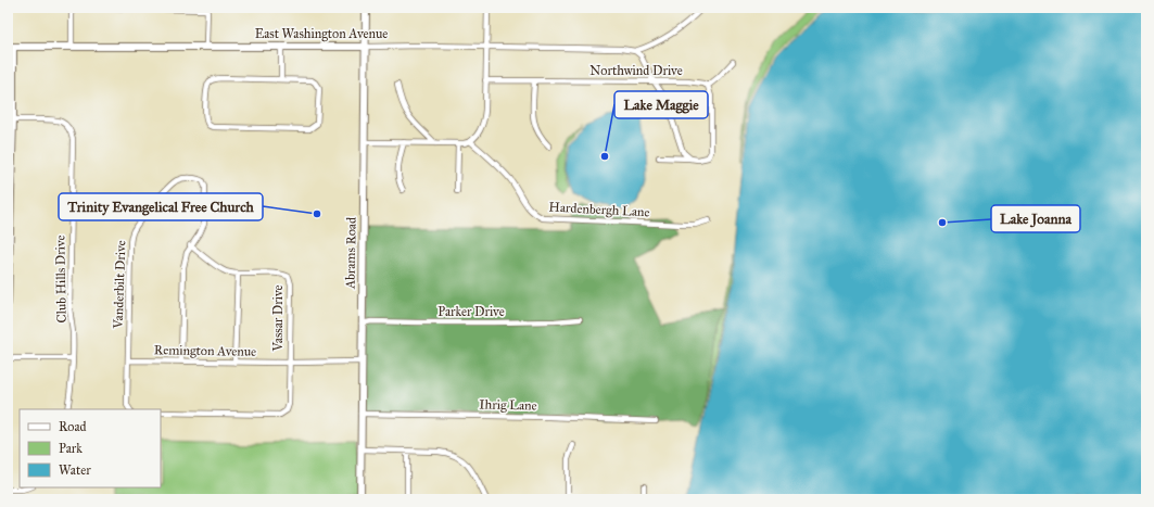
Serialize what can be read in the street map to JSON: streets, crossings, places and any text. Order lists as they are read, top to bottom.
{
  "streets": {
    "street": [
      "East Washington Avenue",
      "Northwind Drive",
      "Hardenbergh Lane",
      "Abrams Road",
      "Club Hills Drive",
      "Vanderbilt Drive",
      "Parker Drive",
      "Vassar Drive",
      "Remington Avenue",
      "Ihrig Lane"
    ]
  },
  "crossings": [
    ["East Washington Avenue", "Abrams Road"],
    ["Abrams Road", "Parker Drive"],
    ["Abrams Road", "Remington Avenue"],
    ["Abrams Road", "Ihrig Lane"],
    ["Vanderbilt Drive", "Vassar Drive"],
    ["Vanderbilt Drive", "Remington Avenue"],
    ["Vassar Drive", "Remington Avenue"]
  ],
  "places": ["Lake Maggie", "Trinity Evangelical Free Church", "Lake Joanna"],
  "legend": ["Road", "Park", "Water"]
}
